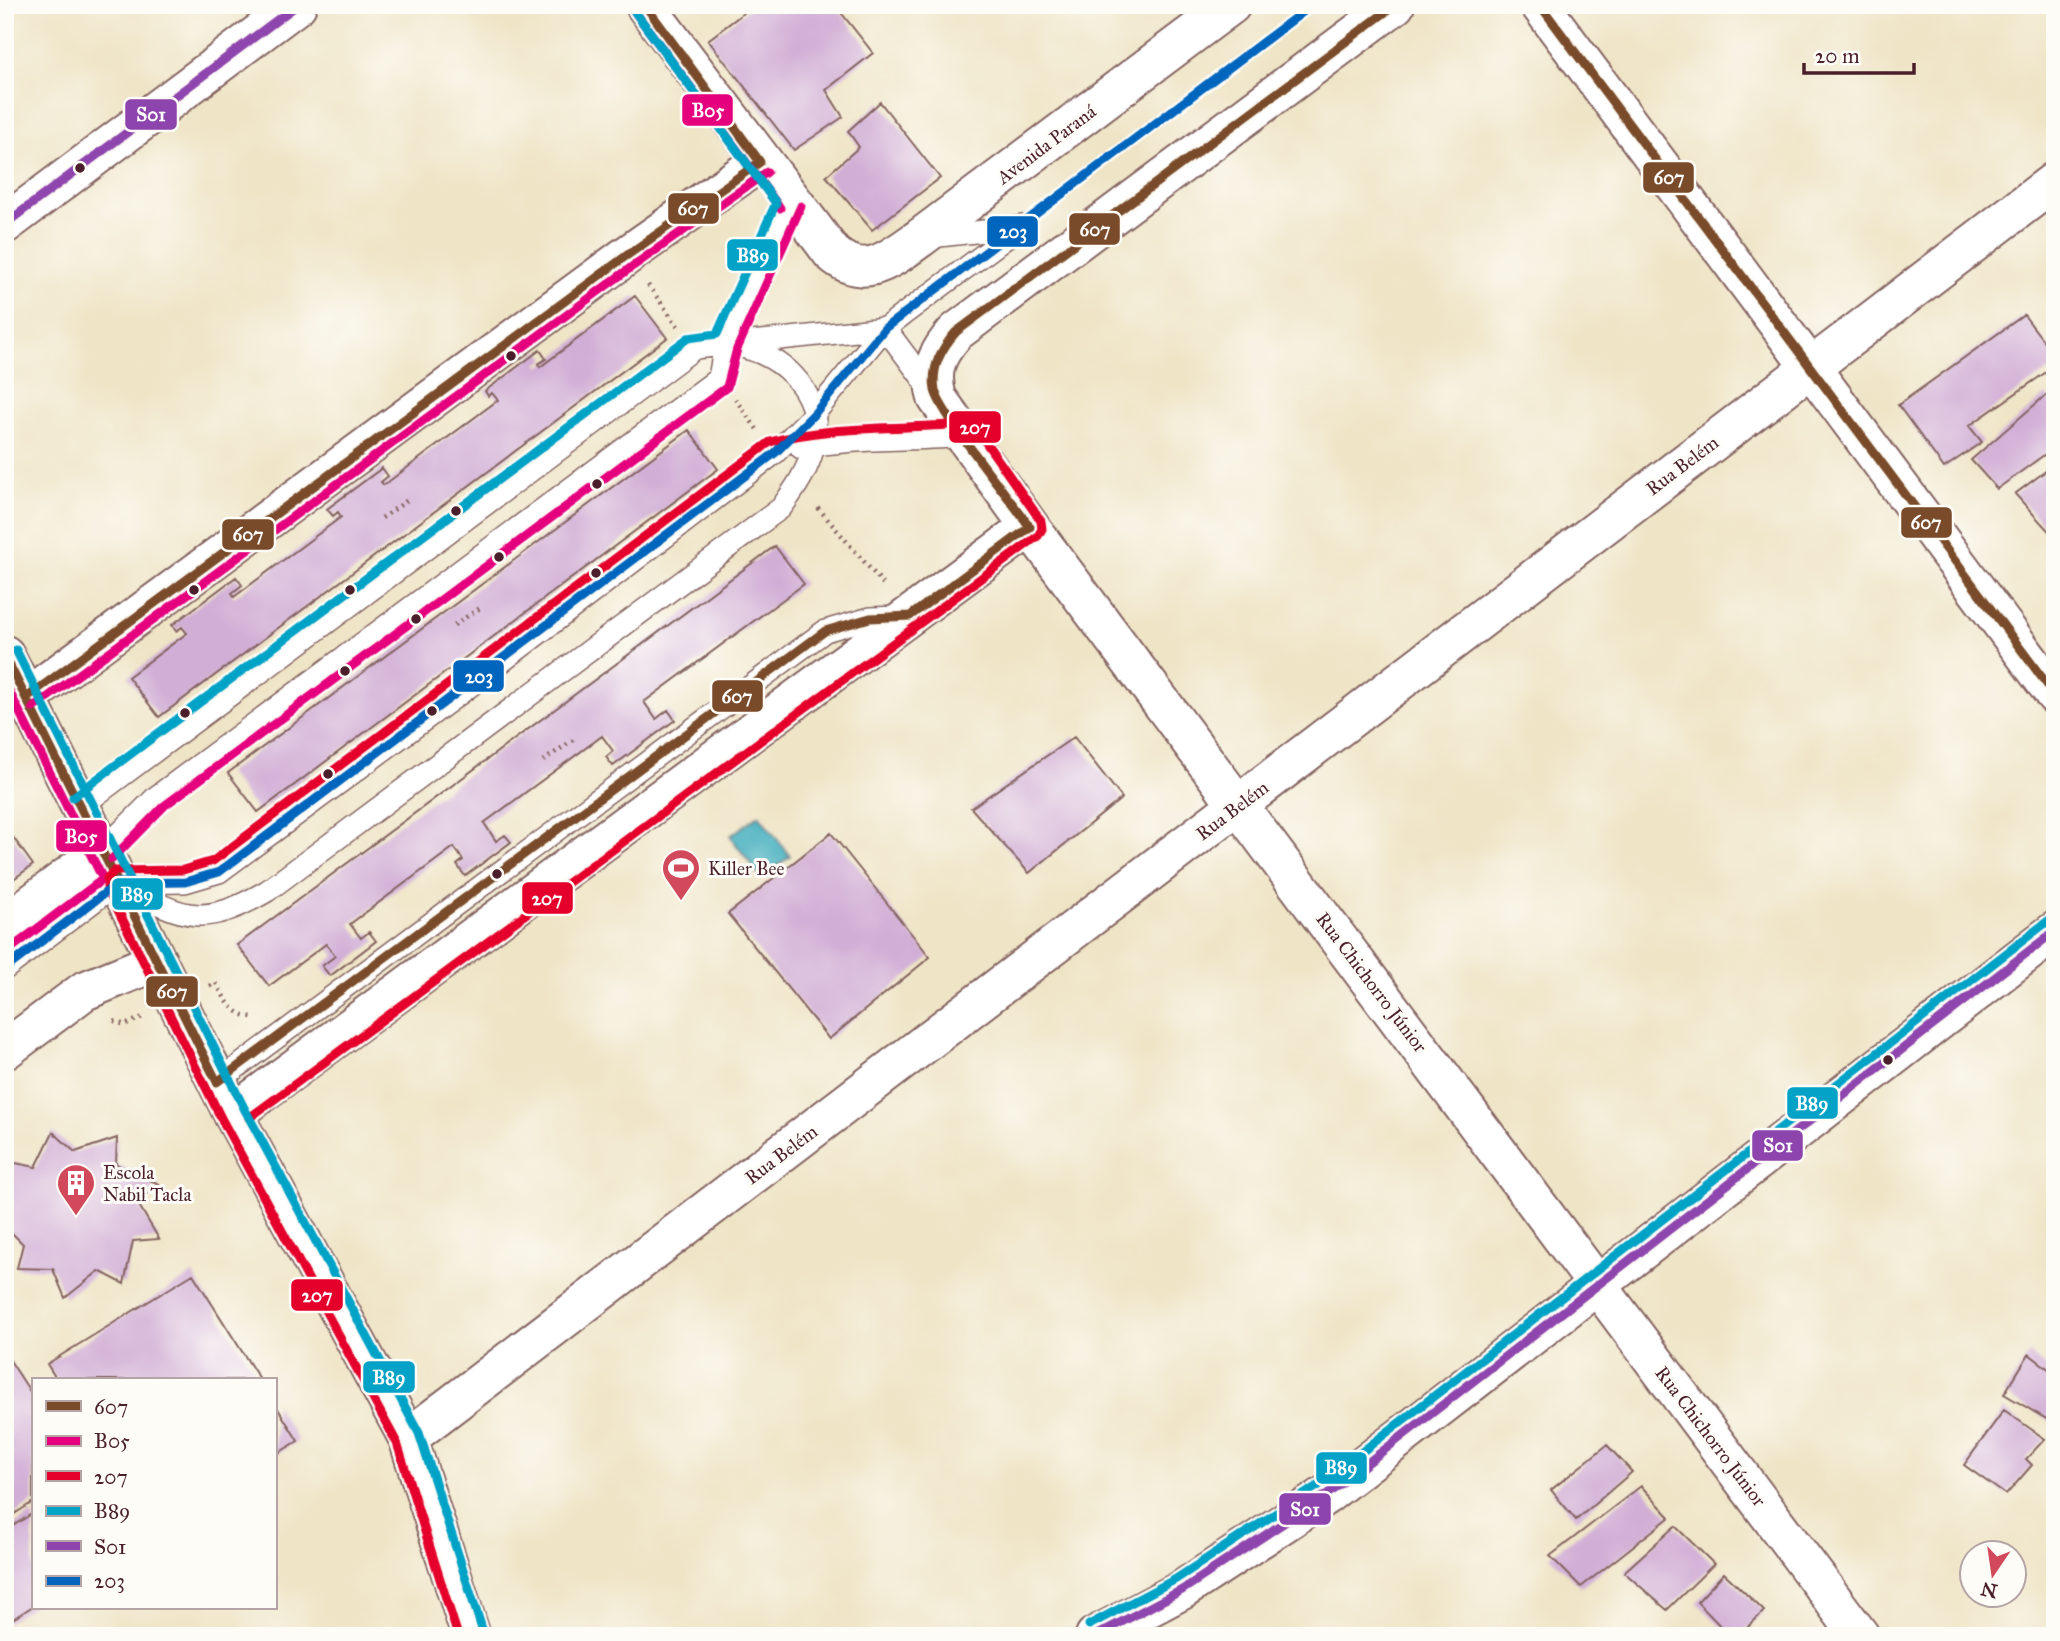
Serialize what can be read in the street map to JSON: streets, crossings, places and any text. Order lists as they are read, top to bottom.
{
  "streets": {
    "street": ["Avenida Paraná", "Rua Belém", "Rua Chichorro Júnior"]
  },
  "crossings": [
    ["Rua Belém", "Rua Chichorro Júnior"]
  ],
  "places": {
    "sports": ["Killer Bee"],
    "building": ["Escola Nabil Tacla"]
  },
  "lines": [
    "transit line 607",
    "transit line S01",
    "transit line 203",
    "transit line B05",
    "transit line B89",
    "transit line 207"
  ],
  "legend": [
    "607",
    "B05",
    "207",
    "B89",
    "S01",
    "203"
  ],
  "scale_bar": "20 m",
  "north": "bottom"
}
